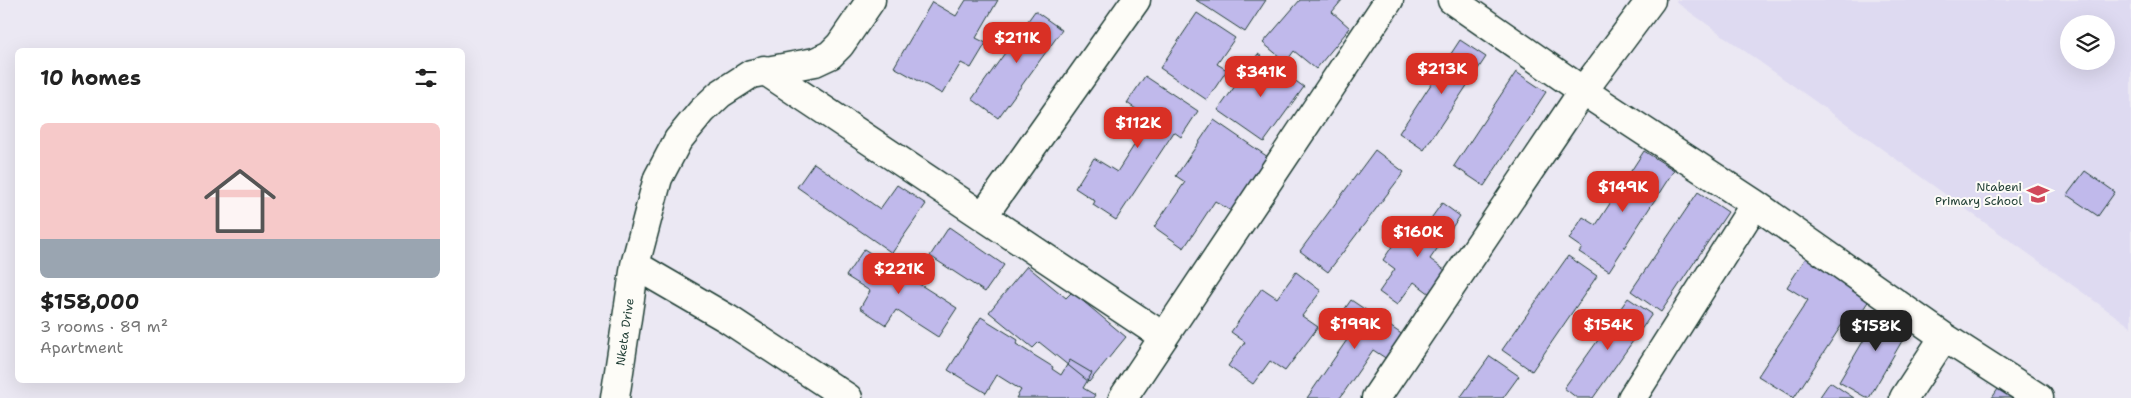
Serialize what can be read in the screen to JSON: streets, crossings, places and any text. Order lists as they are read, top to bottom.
{
  "streets": {
    "street": ["Nketa Drive"]
  },
  "places": {
    "school or university": ["Ntabeni Primary School"]
  },
  "page": {
    "price": [
      "$211K",
      "$213K",
      "$341K",
      "$112K",
      "$149K",
      "$160K",
      "$221K",
      "$199K",
      "$154K",
      "$158K"
    ],
    "heading": "10 homes",
    "list": [
      {
        "name": "$158,000",
        "note": "3 rooms · 89 m² · Apartment"
      }
    ]
  }
}
